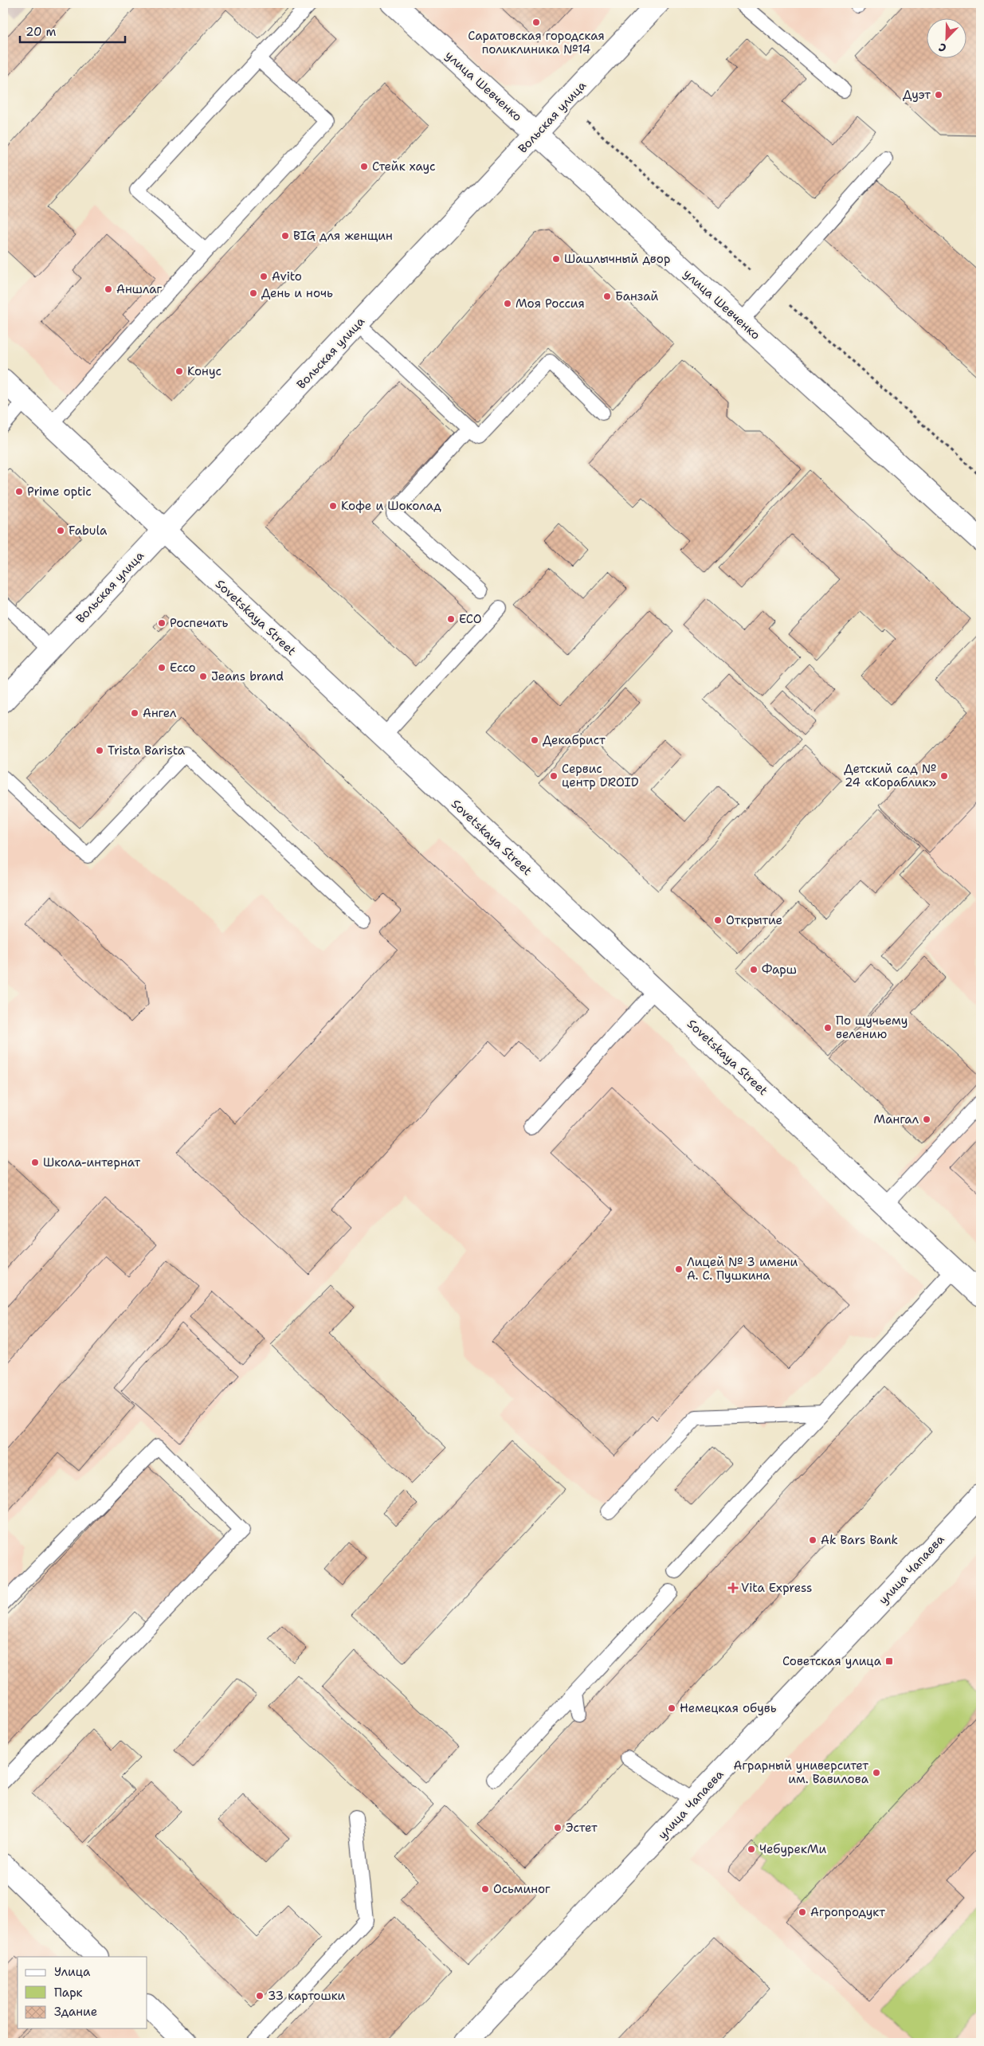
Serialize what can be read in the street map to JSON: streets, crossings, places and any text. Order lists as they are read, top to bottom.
{
  "streets": {
    "street": [
      "улица Шевченко",
      "Вольская улица",
      "Sovetskaya Street",
      "улица Чапаева"
    ]
  },
  "crossings": [
    ["улица Шевченко", "Вольская улица"],
    ["Вольская улица", "Sovetskaya Street"]
  ],
  "places": {
    "other": [
      "Саратовская городская поликлиника №14",
      "Дуэт",
      "Стейк хаус",
      "BIG для женщин",
      "Шашлычный двор",
      "Avito",
      "Аншлаг",
      "День и ночь",
      "Банзай",
      "Моя Россия",
      "Конус",
      "Prime optic",
      "Кофе и Шоколад",
      "Fabula",
      "ECO",
      "Роспечать",
      "Ecco",
      "Jeans brand",
      "Ангел",
      "Декабрист",
      "Trista Barista",
      "Сервис центр DROID",
      "Детский сад № 24 «Кораблик»",
      "Открытие",
      "Фарш",
      "По щучьему велению",
      "Мангал",
      "Школа-интернат",
      "Лицей № 3 имени А. С. Пушкина",
      "Ak Bars Bank",
      "Немецкая обувь",
      "Аграрный университет им. Вавилова",
      "Эстет",
      "ЧебурекМи",
      "Осьминог",
      "Агропродукт",
      "33 картошки"
    ],
    "health": ["Vita Express"],
    "transit": ["Советская улица"]
  },
  "legend": ["Улица", "Парк", "Здание"],
  "scale_bar": "20 m",
  "north": "bottom left"
}
